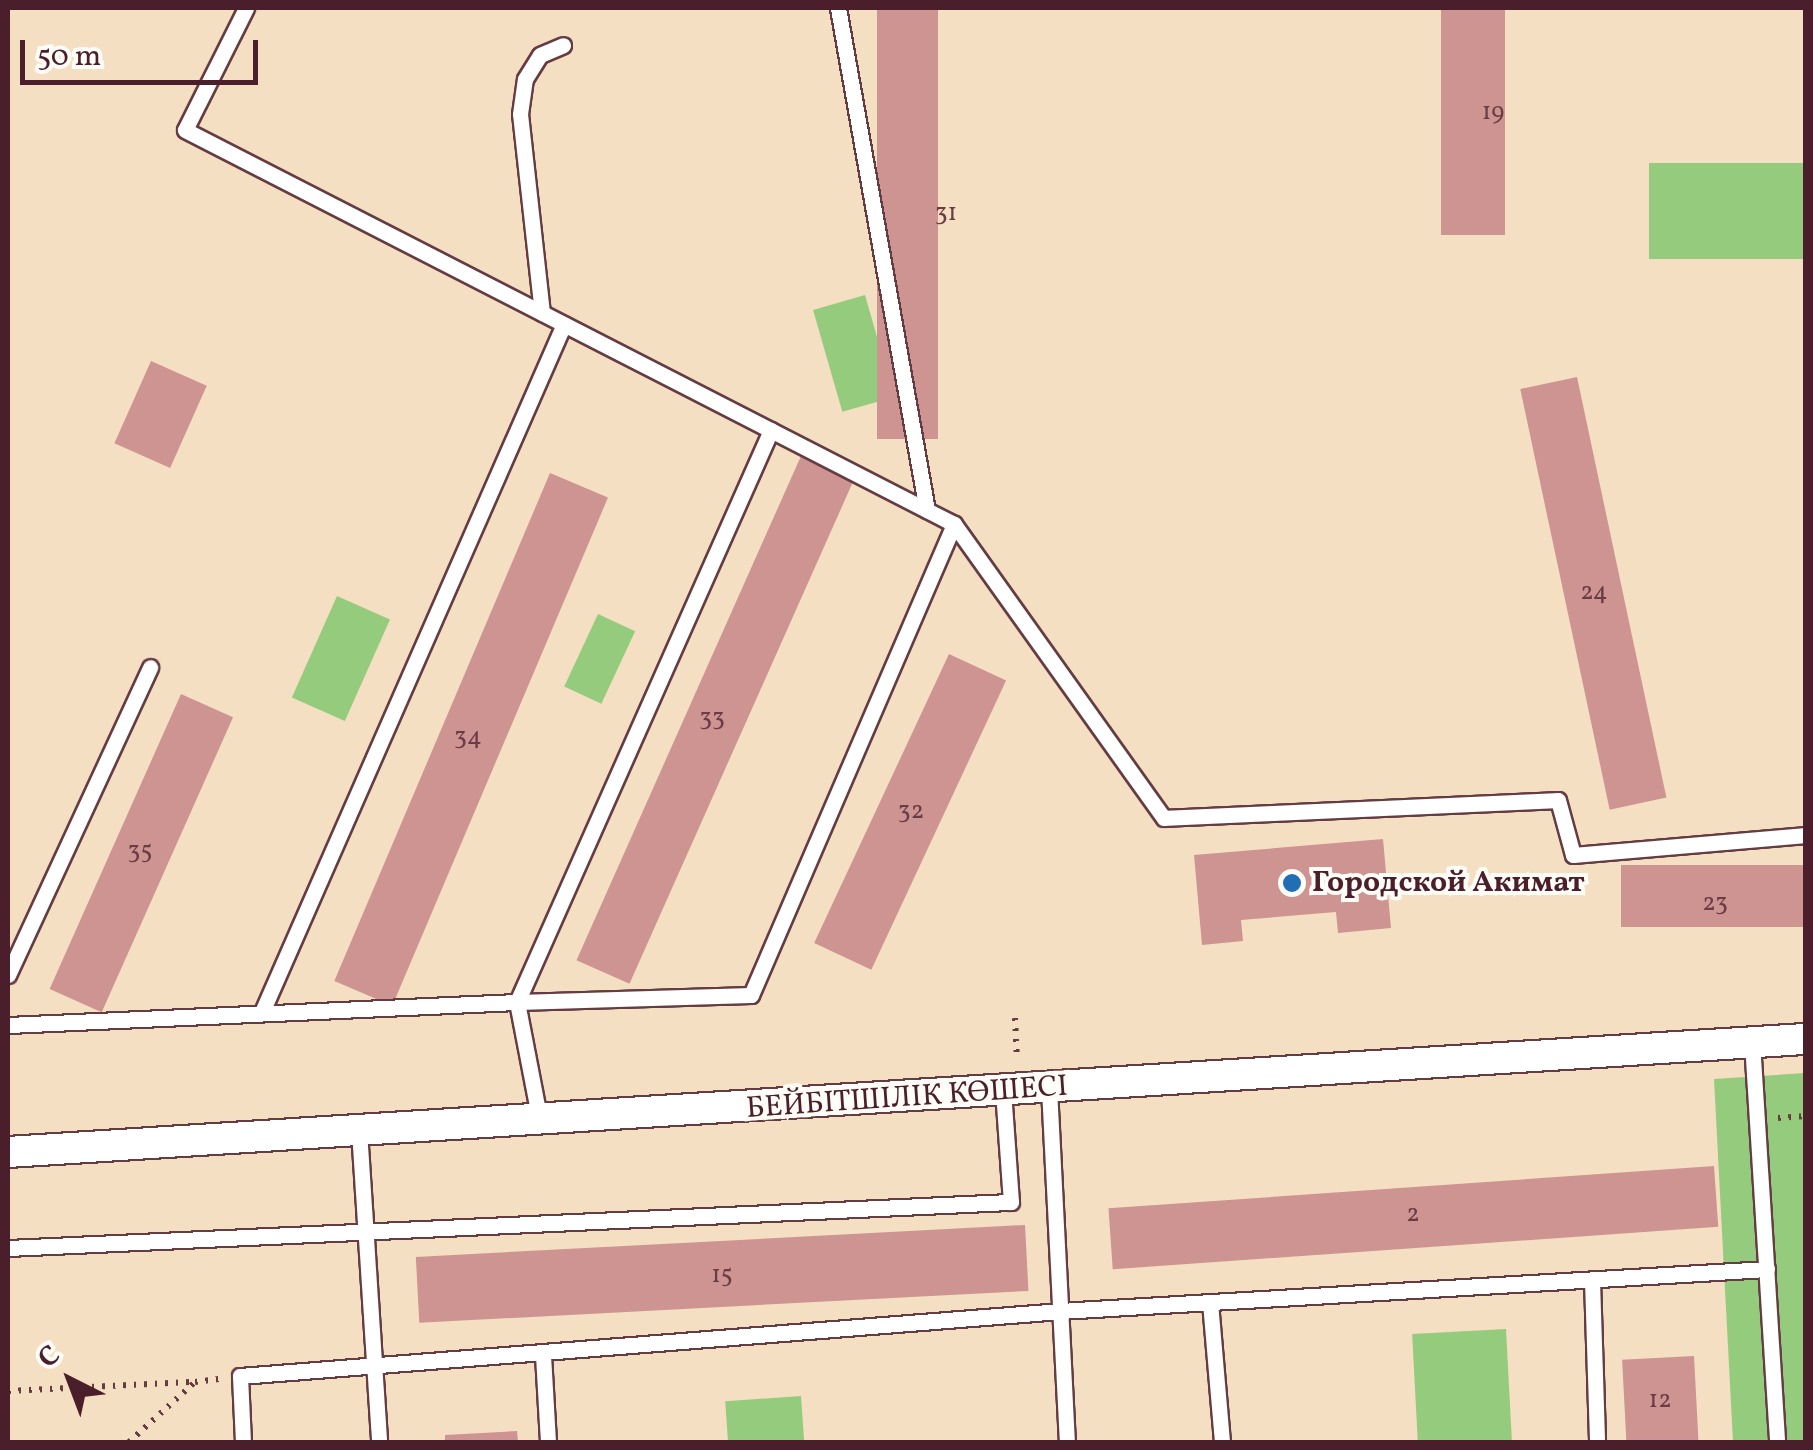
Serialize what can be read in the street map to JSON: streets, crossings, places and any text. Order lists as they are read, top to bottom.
{
  "streets": {
    "street": ["БЕЙБІТШІЛІК КӨШЕСІ"]
  },
  "places": ["Городской Акимат"],
  "house_numbers": [
    "19",
    "31",
    "24",
    "33",
    "34",
    "32",
    "35",
    "23",
    "2",
    "15",
    "12"
  ],
  "scale_bar": "50 m",
  "north": "top left"
}
